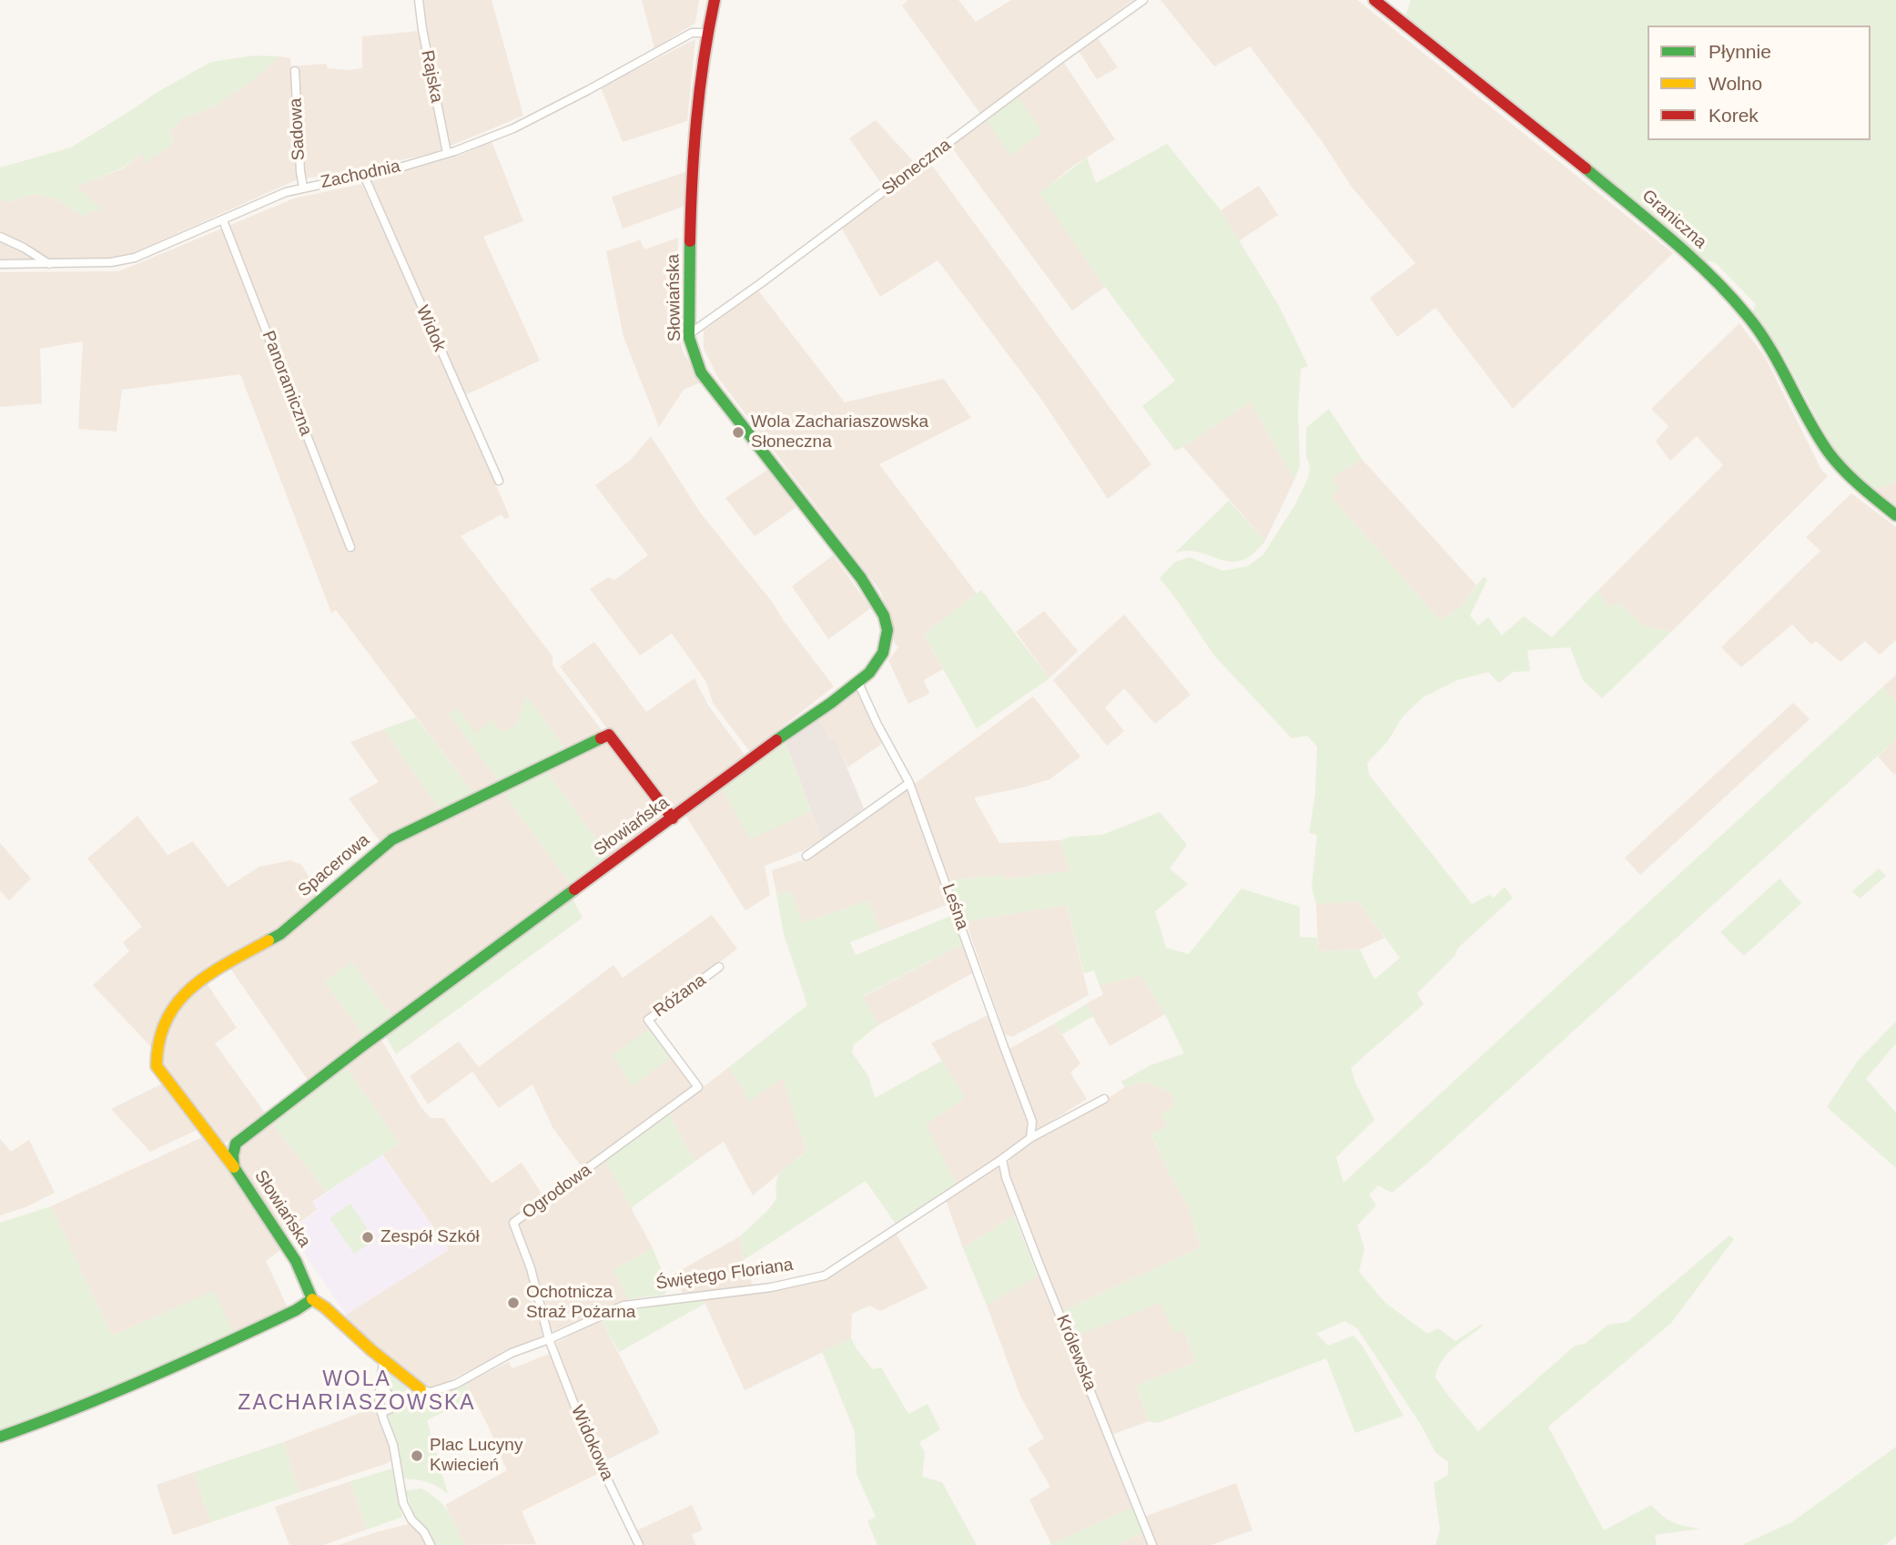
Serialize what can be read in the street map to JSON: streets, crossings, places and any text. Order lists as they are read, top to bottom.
{
  "streets": {
    "street": [
      "Rajska",
      "Sadowa",
      "Słoneczna",
      "Zachodnia",
      "Graniczna",
      "Słowiańska",
      "Widok",
      "Panoramiczna",
      "Spacerowa",
      "Leśna",
      "Różana",
      "Ogrodowa",
      "Świętego Floriana",
      "Królewska",
      "Widokowa"
    ]
  },
  "crossings": [
    ["Rajska", "Zachodnia"],
    ["Sadowa", "Zachodnia"],
    ["Słoneczna", "Słowiańska"],
    ["Zachodnia", "Słowiańska"],
    ["Zachodnia", "Widok"],
    ["Zachodnia", "Panoramiczna"],
    ["Słowiańska", "Spacerowa"],
    ["Słowiańska", "Leśna"],
    ["Leśna", "Świętego Floriana"],
    ["Różana", "Ogrodowa"],
    ["Ogrodowa", "Świętego Floriana"],
    ["Ogrodowa", "Widokowa"],
    ["Świętego Floriana", "Królewska"],
    ["Świętego Floriana", "Widokowa"]
  ],
  "districts": ["WOLA ZACHARIASZOWSKA"],
  "places": [
    "Wola Zachariaszowska Słoneczna",
    "Zespół Szkół",
    "Ochotnicza Straż Pożarna",
    "Plac Lucyny Kwiecień"
  ],
  "legend": ["Płynnie", "Wolno", "Korek"]
}
